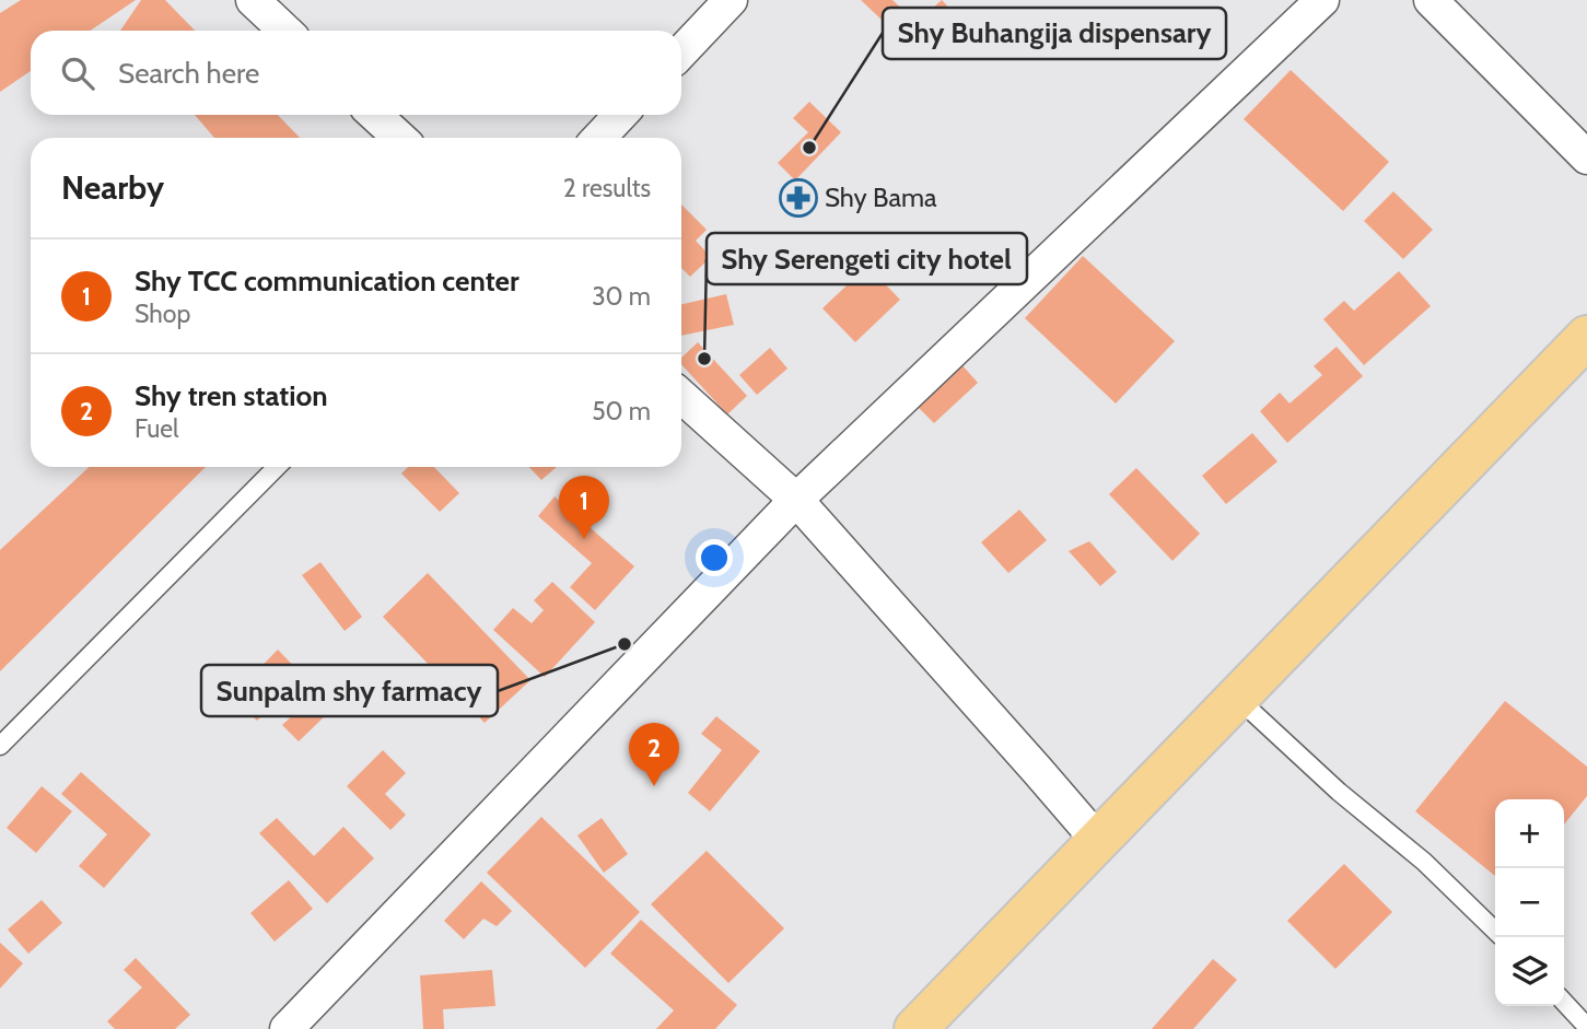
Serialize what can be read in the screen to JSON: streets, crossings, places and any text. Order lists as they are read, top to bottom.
{
  "places": {
    "other": ["Shy Buhangija dispensary", "Shy Serengeti city hotel", "Sunpalm shy farmacy"],
    "pharmacy": ["Shy Bama"]
  },
  "page": {
    "search": "Search here",
    "heading": ["Nearby", "2 results"],
    "list": [
      {
        "mark": "1",
        "name": "Shy TCC communication center",
        "note": "Shop",
        "value": "30 m"
      },
      {
        "mark": "2",
        "name": "Shy tren station",
        "note": "Fuel",
        "value": "50 m"
      }
    ],
    "pins": ["1", "2"],
    "map_buttons": ["+", "−"]
  }
}
